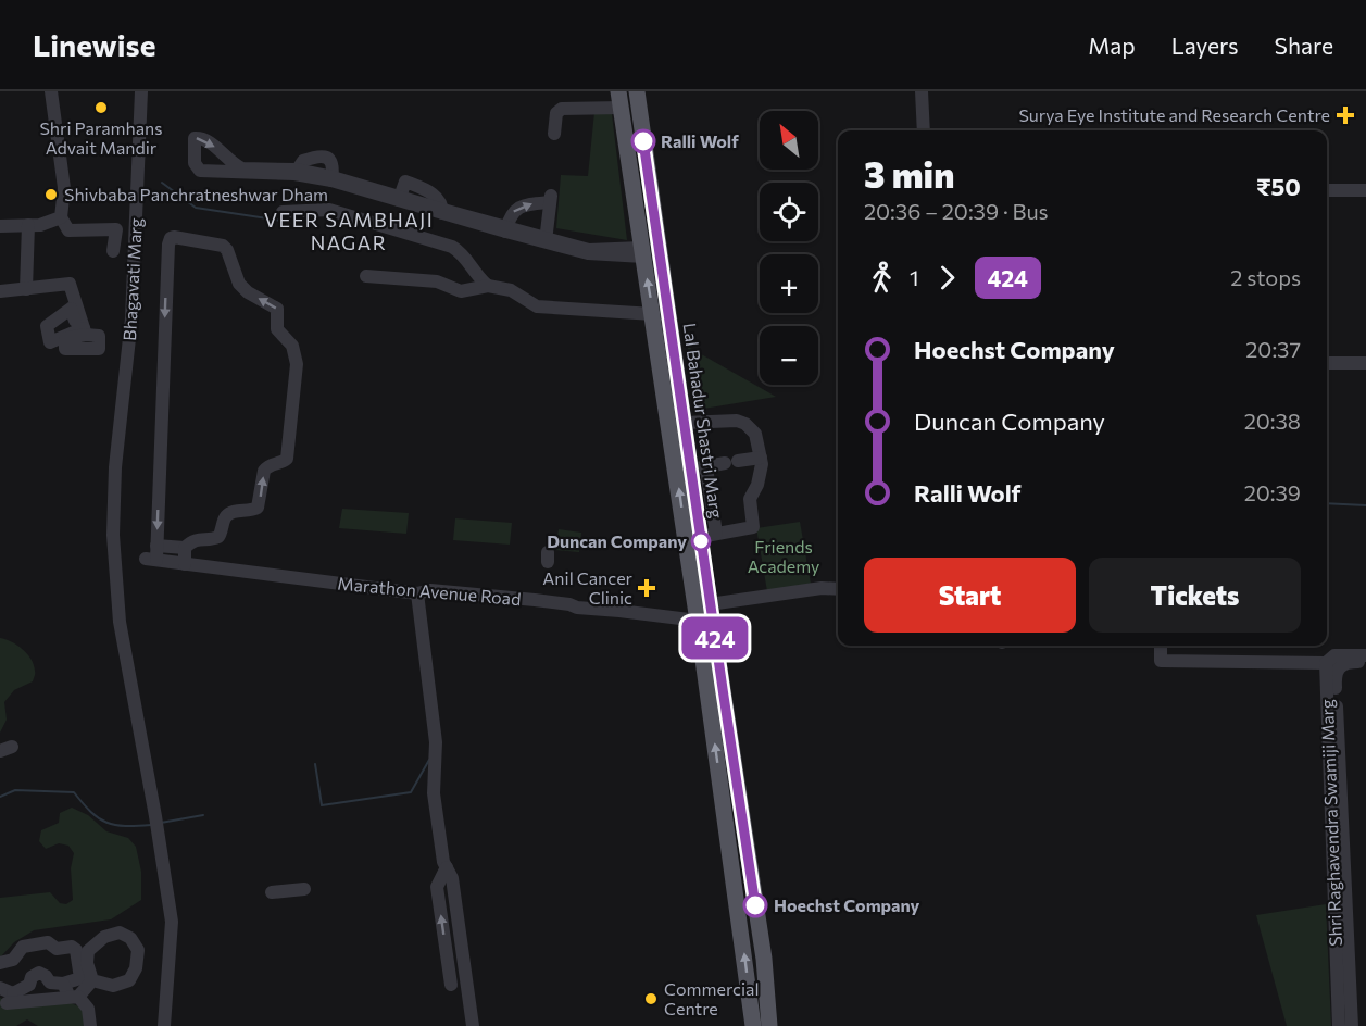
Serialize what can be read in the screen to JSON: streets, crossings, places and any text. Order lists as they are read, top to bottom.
{
  "streets": {
    "main road": ["Lal Bahadur Shastri Marg"],
    "street": ["Bhagavati Marg", "Marathon Avenue Road", "Shri Raghavendra Swamiji Marg"]
  },
  "crossings": [
    ["Lal Bahadur Shastri Marg", "Marathon Avenue Road"]
  ],
  "districts": ["VEER SAMBHAJI NAGAR"],
  "parks": ["Friends Academy"],
  "places": {
    "other": [
      "Shri Paramhans Advait Mandir",
      "Ralli Wolf",
      "Shivbaba Panchratneshwar Dham",
      "Duncan Company",
      "Hoechst Company",
      "Commercial Centre"
    ],
    "health": ["Surya Eye Institute and Research Centre", "Anil Cancer Clinic"]
  },
  "lines": ["bus line 424"],
  "north": "top left",
  "page": {
    "header": "Linewise",
    "nav": ["Map", "Layers", "Share"],
    "on_map": "424",
    "map_buttons": ["+", "−"],
    "heading": ["3 min", "20:36 – 20:39 · Bus", "₹50"],
    "legs": ["1", "424", "2 stops"],
    "list": [
      {
        "name": "Hoechst Company",
        "value": "20:37"
      },
      {
        "name": "Duncan Company",
        "value": "20:38"
      },
      {
        "name": "Ralli Wolf",
        "value": "20:39"
      }
    ],
    "buttons": ["Start", "Tickets"]
  }
}
